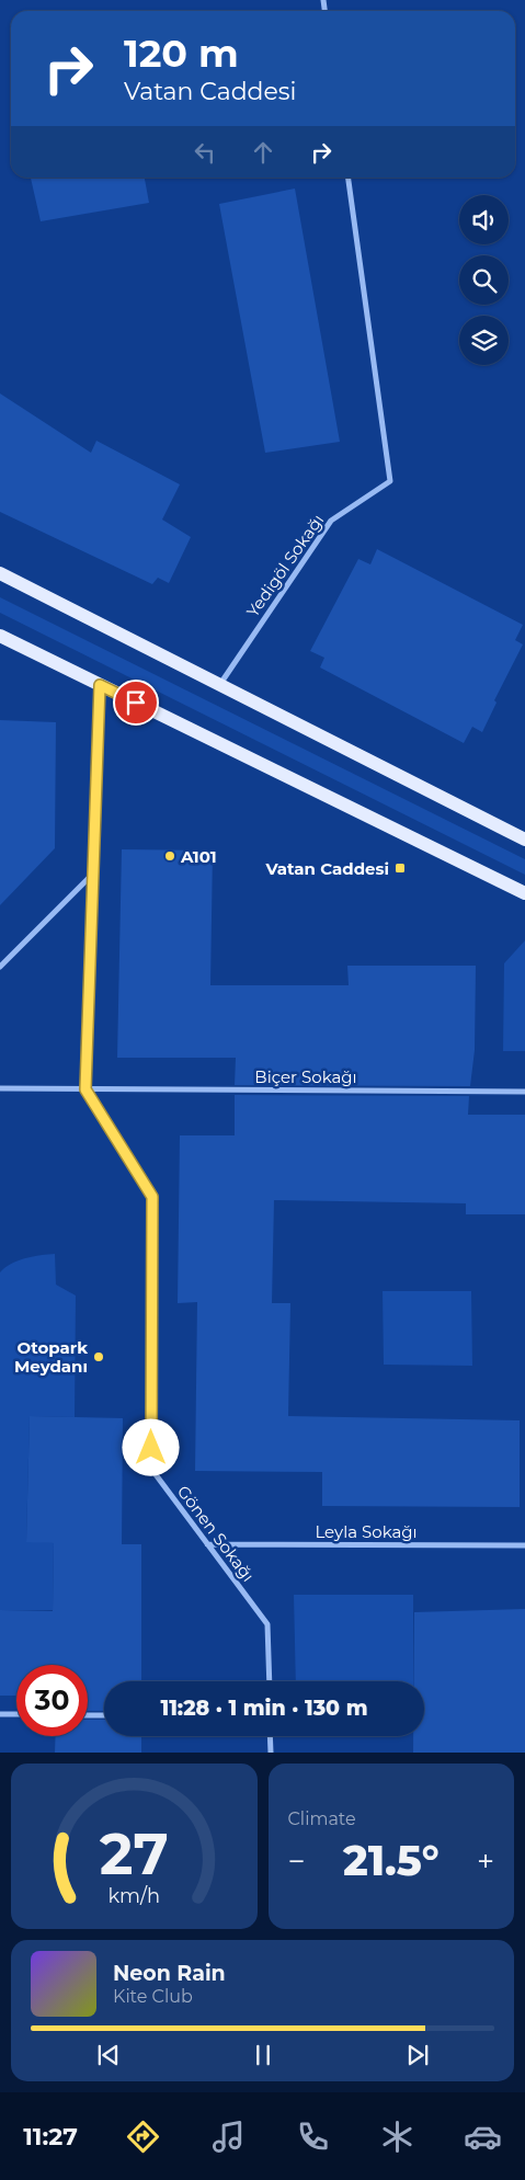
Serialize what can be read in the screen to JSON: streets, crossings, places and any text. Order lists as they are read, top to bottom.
{
  "streets": {
    "street": [
      "Yedigöl Sokağı",
      "Biçer Sokağı",
      "Leyla Sokağı",
      "Gönen Sokağı"
    ]
  },
  "crossings": [
    ["Biçer Sokağı", "Gönen Sokağı"],
    ["Leyla Sokağı", "Gönen Sokağı"]
  ],
  "places": {
    "other": ["A101", "Otopark Meydanı"],
    "transit": ["Vatan Caddesi"]
  },
  "page": {
    "turn": ["120 m", "Vatan Caddesi"],
    "limit": "30",
    "trip": "11:28 · 1 min · 130 m",
    "tile": "Climate",
    "heat": ["−", "21.5°", "+"],
    "song": ["Neon Rain", "Kite Club"],
    "tabs": "11:27",
    "gauge": ["27", "km/h"]
  }
}
